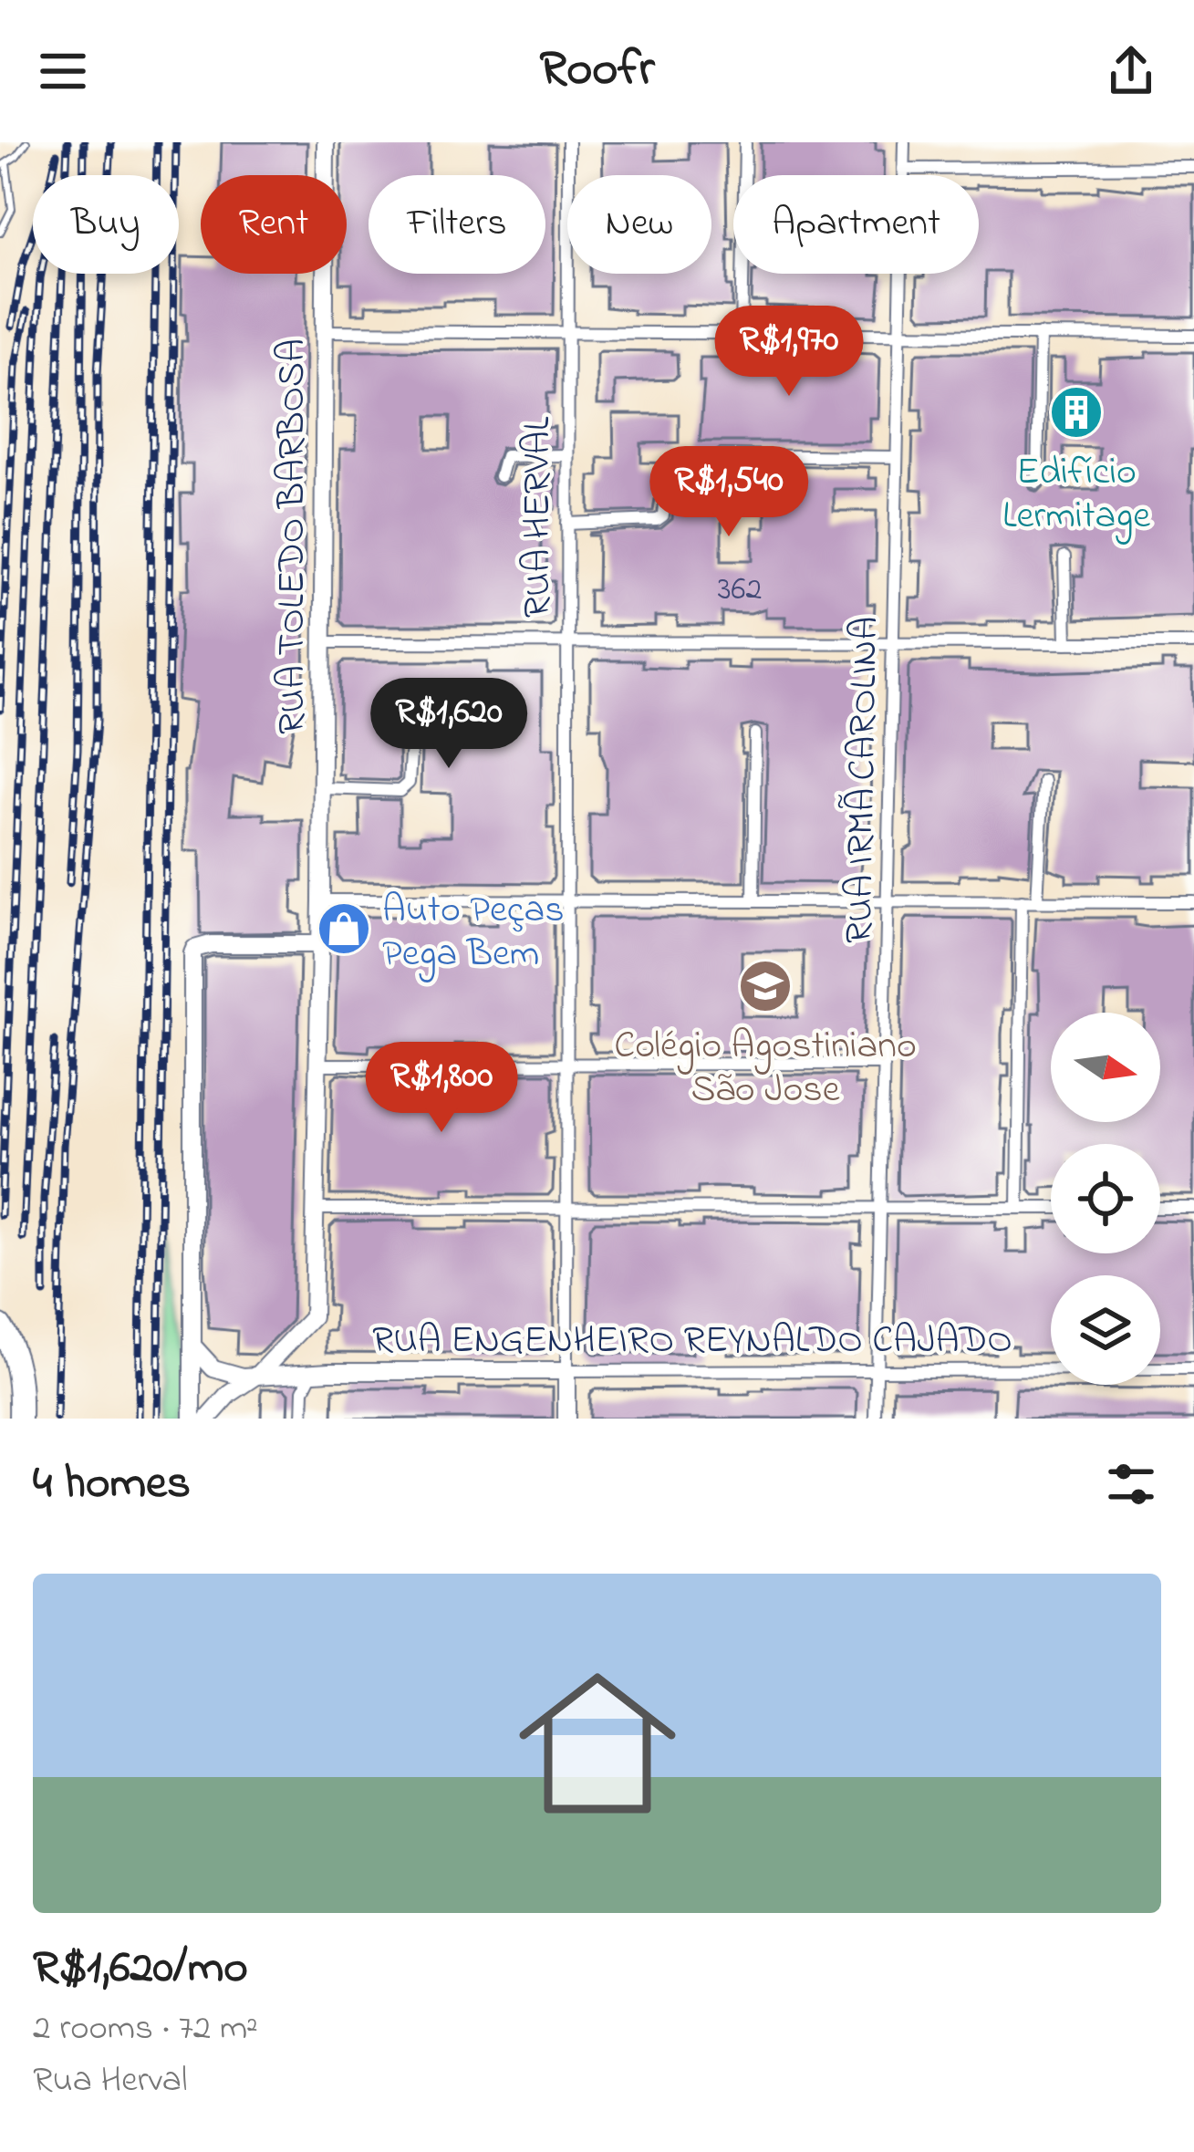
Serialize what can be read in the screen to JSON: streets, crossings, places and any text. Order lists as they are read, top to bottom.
{
  "streets": {
    "street": [
      "RUA HERVAL",
      "RUA TOLEDO BARBOSA",
      "RUA IRMÃ CAROLINA",
      "RUA ENGENHEIRO REYNALDO CAJADO"
    ]
  },
  "crossings": [
    ["RUA HERVAL", "RUA ENGENHEIRO REYNALDO CAJADO"],
    ["RUA TOLEDO BARBOSA", "RUA ENGENHEIRO REYNALDO CAJADO"],
    ["RUA IRMÃ CAROLINA", "RUA ENGENHEIRO REYNALDO CAJADO"]
  ],
  "places": {
    "building": ["Edifício Lermitage"],
    "shop": ["Auto Peças Pega Bem"],
    "school or university": ["Colégio Agostiniano São Jose"]
  },
  "house_numbers": ["362"],
  "north": "right",
  "page": {
    "header": "Roofr",
    "chip": [
      "Buy",
      "Rent",
      "Filters",
      "New",
      "Apartment"
    ],
    "price": [
      "R$1,970",
      "R$1,540",
      "R$1,620",
      "R$1,800"
    ],
    "heading": "4 homes",
    "list": [
      {
        "name": "R$1,620/mo",
        "note": "2 rooms · 72 m² · Rua Herval"
      }
    ]
  }
}
